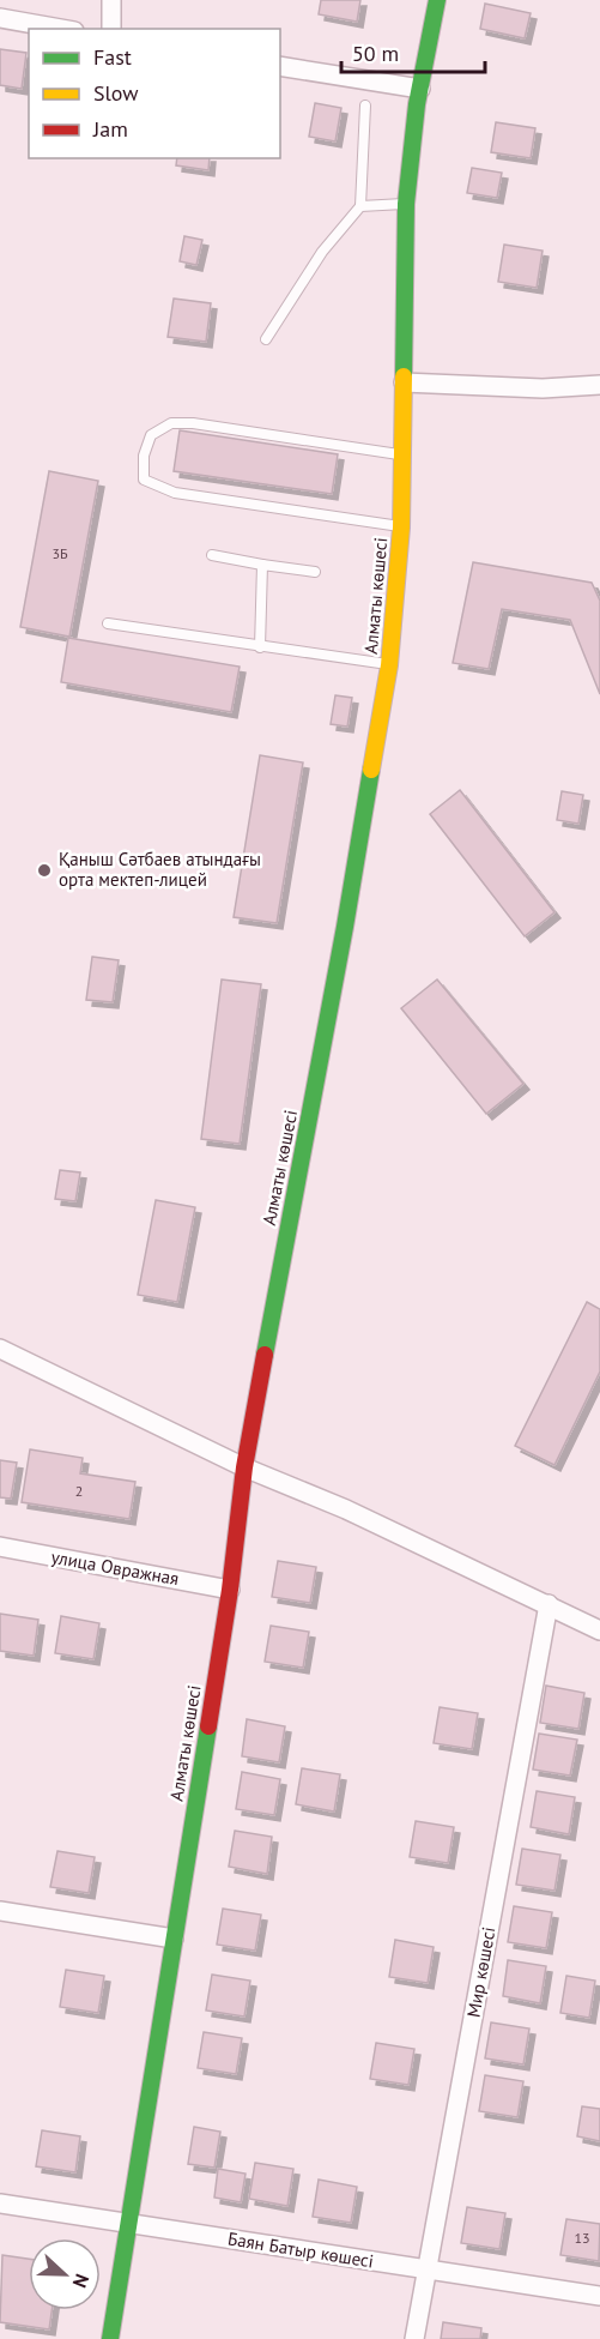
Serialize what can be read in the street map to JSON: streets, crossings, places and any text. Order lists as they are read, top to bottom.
{
  "streets": {
    "street": [
      "Алматы көшесі",
      "улица Овражная",
      "Мир көшесі",
      "Баян Батыр көшесі"
    ]
  },
  "crossings": [
    ["Алматы көшесі", "улица Овражная"],
    ["Алматы көшесі", "Баян Батыр көшесі"],
    ["Мир көшесі", "Баян Батыр көшесі"]
  ],
  "places": ["Қаныш Сәтбаев атындағы орта мектеп-лицей"],
  "house_numbers": ["3Б", "2", "13"],
  "legend": ["Fast", "Slow", "Jam"],
  "scale_bar": "50 m",
  "north": "right"
}
